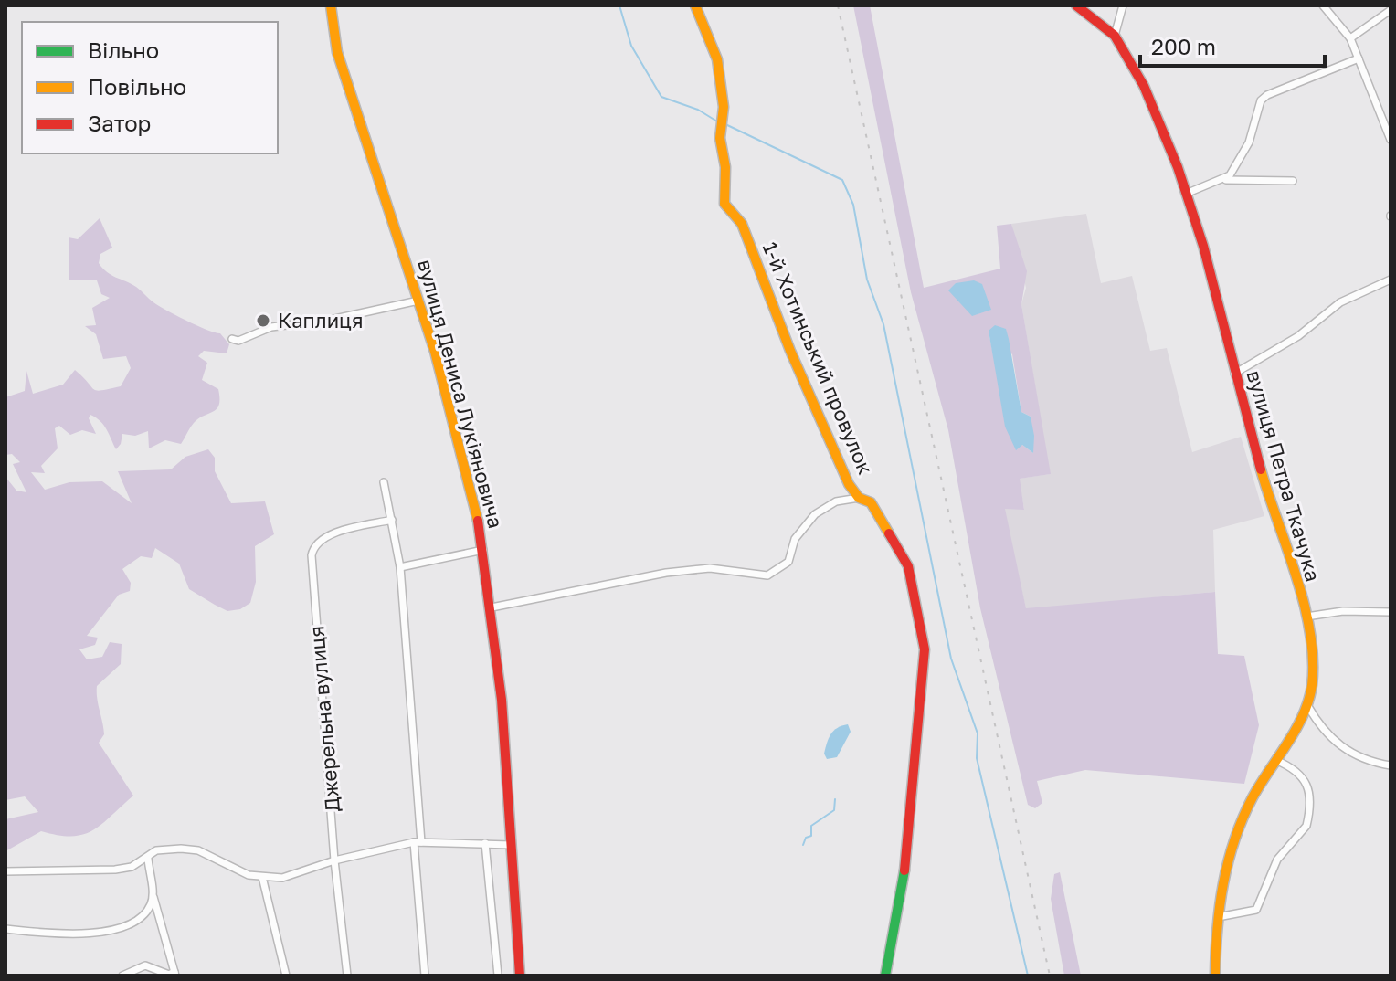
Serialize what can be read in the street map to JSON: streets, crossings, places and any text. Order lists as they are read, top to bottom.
{
  "streets": {
    "main road": ["1-й Хотинський провулок", "вулиця Дениса Лукіяновича", "вулиця Петра Ткачука"],
    "street": ["Джерельна вулиця"]
  },
  "places": ["Каплиця"],
  "legend": ["Вільно", "Повільно", "Затор"],
  "scale_bar": "200 m"
}
